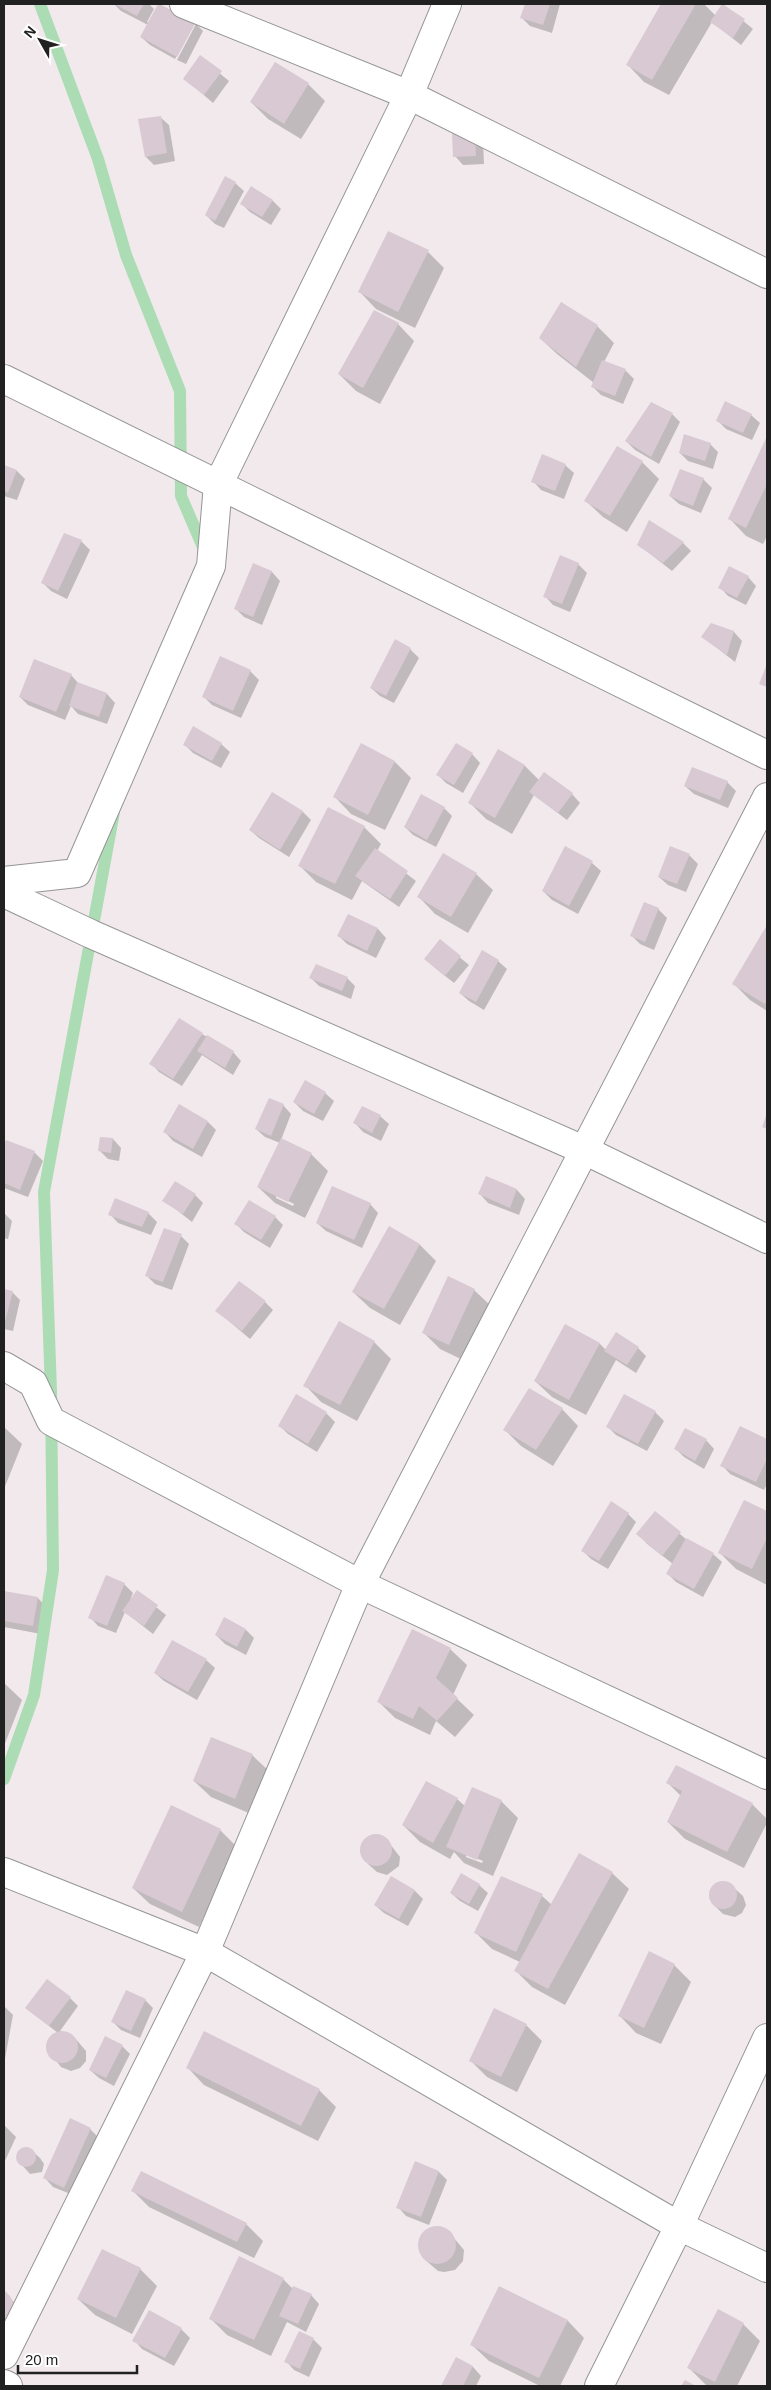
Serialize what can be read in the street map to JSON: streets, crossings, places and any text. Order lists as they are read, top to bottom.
{
  "scale_bar": "20 m",
  "north": "top left"
}
